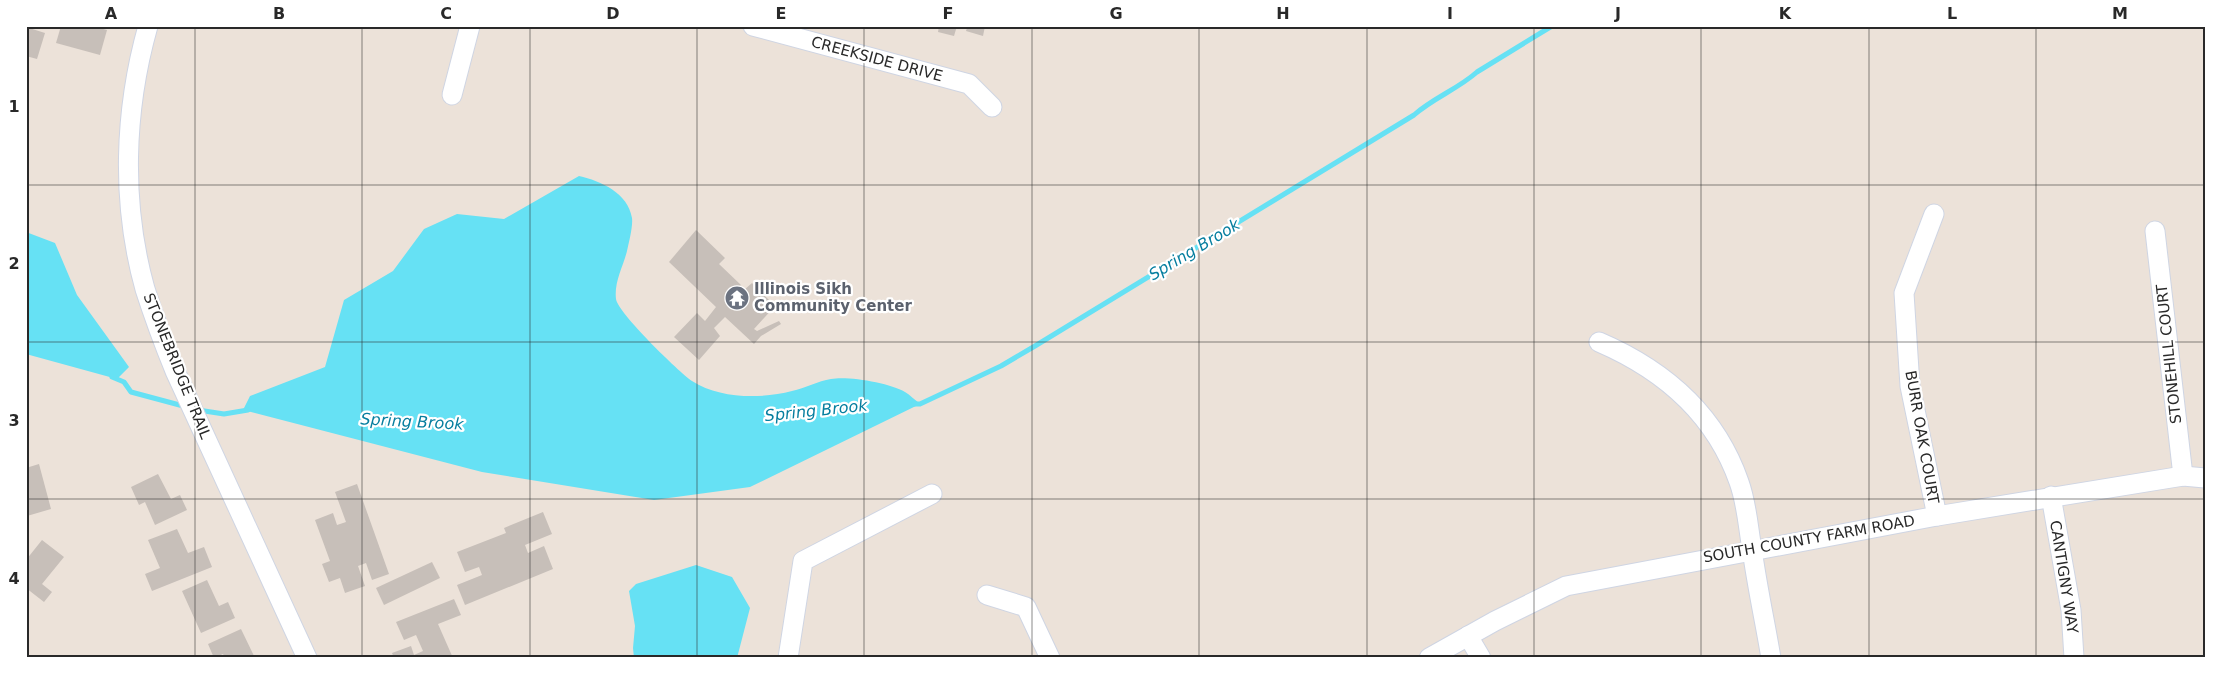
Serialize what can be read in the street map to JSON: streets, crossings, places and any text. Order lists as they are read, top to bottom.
{
  "streets": {
    "street": [
      "CREEKSIDE DRIVE",
      "STONEHILL COURT",
      "STONEBRIDGE TRAIL",
      "BURR OAK COURT",
      "SOUTH COUNTY FARM ROAD",
      "CANTIGNY WAY"
    ]
  },
  "crossings": [
    ["STONEHILL COURT", "SOUTH COUNTY FARM ROAD"],
    ["BURR OAK COURT", "SOUTH COUNTY FARM ROAD"],
    ["SOUTH COUNTY FARM ROAD", "CANTIGNY WAY"]
  ],
  "water": ["Spring Brook"],
  "places": {
    "temple": ["Illinois Sikh Community Center"]
  },
  "grid": {
    "columns": [
      "A",
      "B",
      "C",
      "D",
      "E",
      "F",
      "G",
      "H",
      "I",
      "J",
      "K",
      "L",
      "M"
    ],
    "rows": [
      "1",
      "2",
      "3",
      "4"
    ]
  }
}
